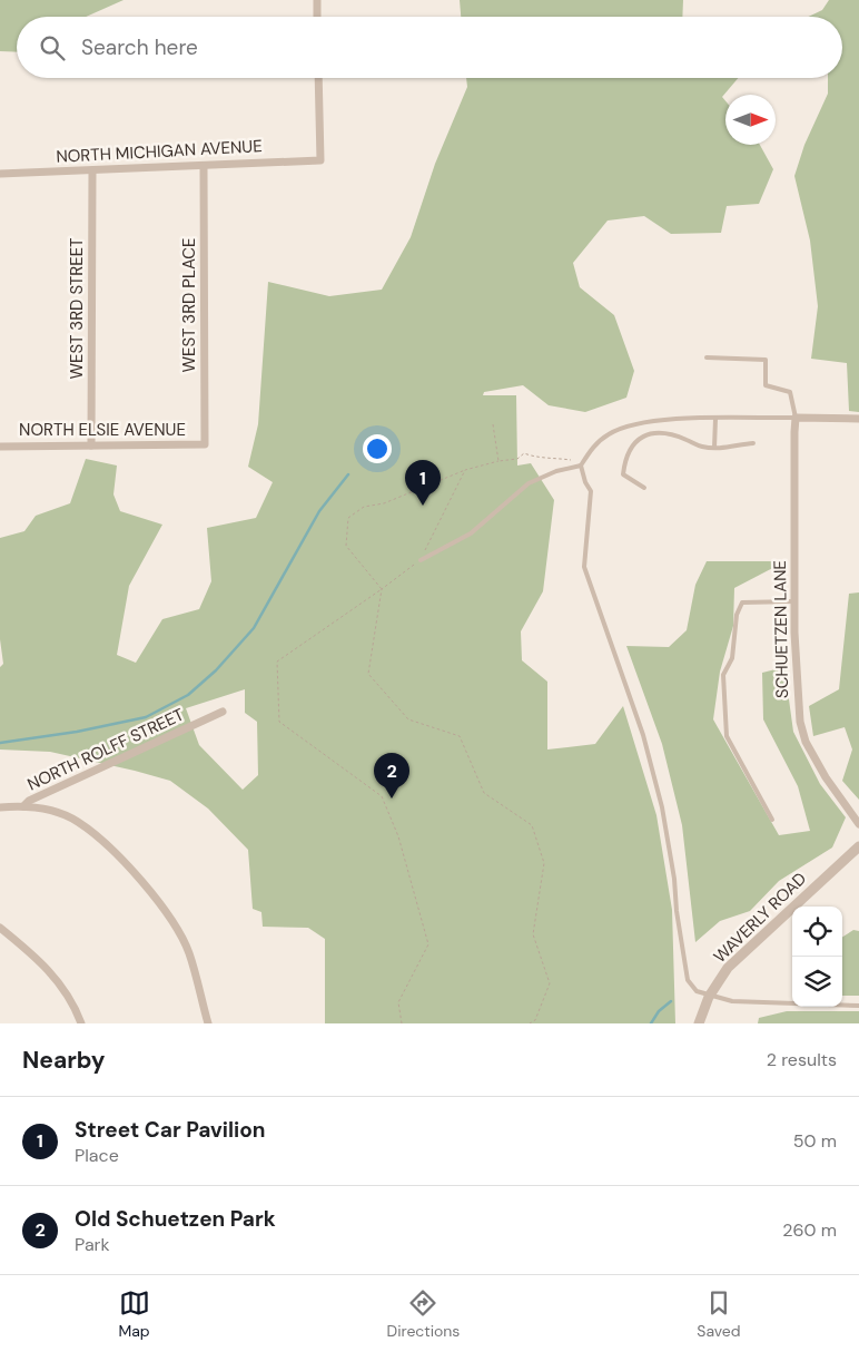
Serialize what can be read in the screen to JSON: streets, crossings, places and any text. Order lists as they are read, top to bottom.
{
  "streets": {
    "street": [
      "NORTH MICHIGAN AVENUE",
      "WEST 3RD PLACE",
      "WEST 3RD STREET",
      "NORTH ELSIE AVENUE",
      "SCHUETZEN LANE",
      "NORTH ROLFF STREET",
      "WAVERLY ROAD"
    ]
  },
  "crossings": [
    ["NORTH MICHIGAN AVENUE", "WEST 3RD PLACE"],
    ["NORTH MICHIGAN AVENUE", "WEST 3RD STREET"],
    ["WEST 3RD PLACE", "NORTH ELSIE AVENUE"],
    ["WEST 3RD STREET", "NORTH ELSIE AVENUE"]
  ],
  "north": "right",
  "page": {
    "search": "Search here",
    "pins": ["1", "2"],
    "heading": ["Nearby", "2 results"],
    "list": [
      {
        "mark": "1",
        "name": "Street Car Pavilion",
        "note": "Place",
        "value": "50 m"
      },
      {
        "mark": "2",
        "name": "Old Schuetzen Park",
        "note": "Park",
        "value": "260 m"
      }
    ],
    "nav": ["Map", "Directions", "Saved"]
  }
}
